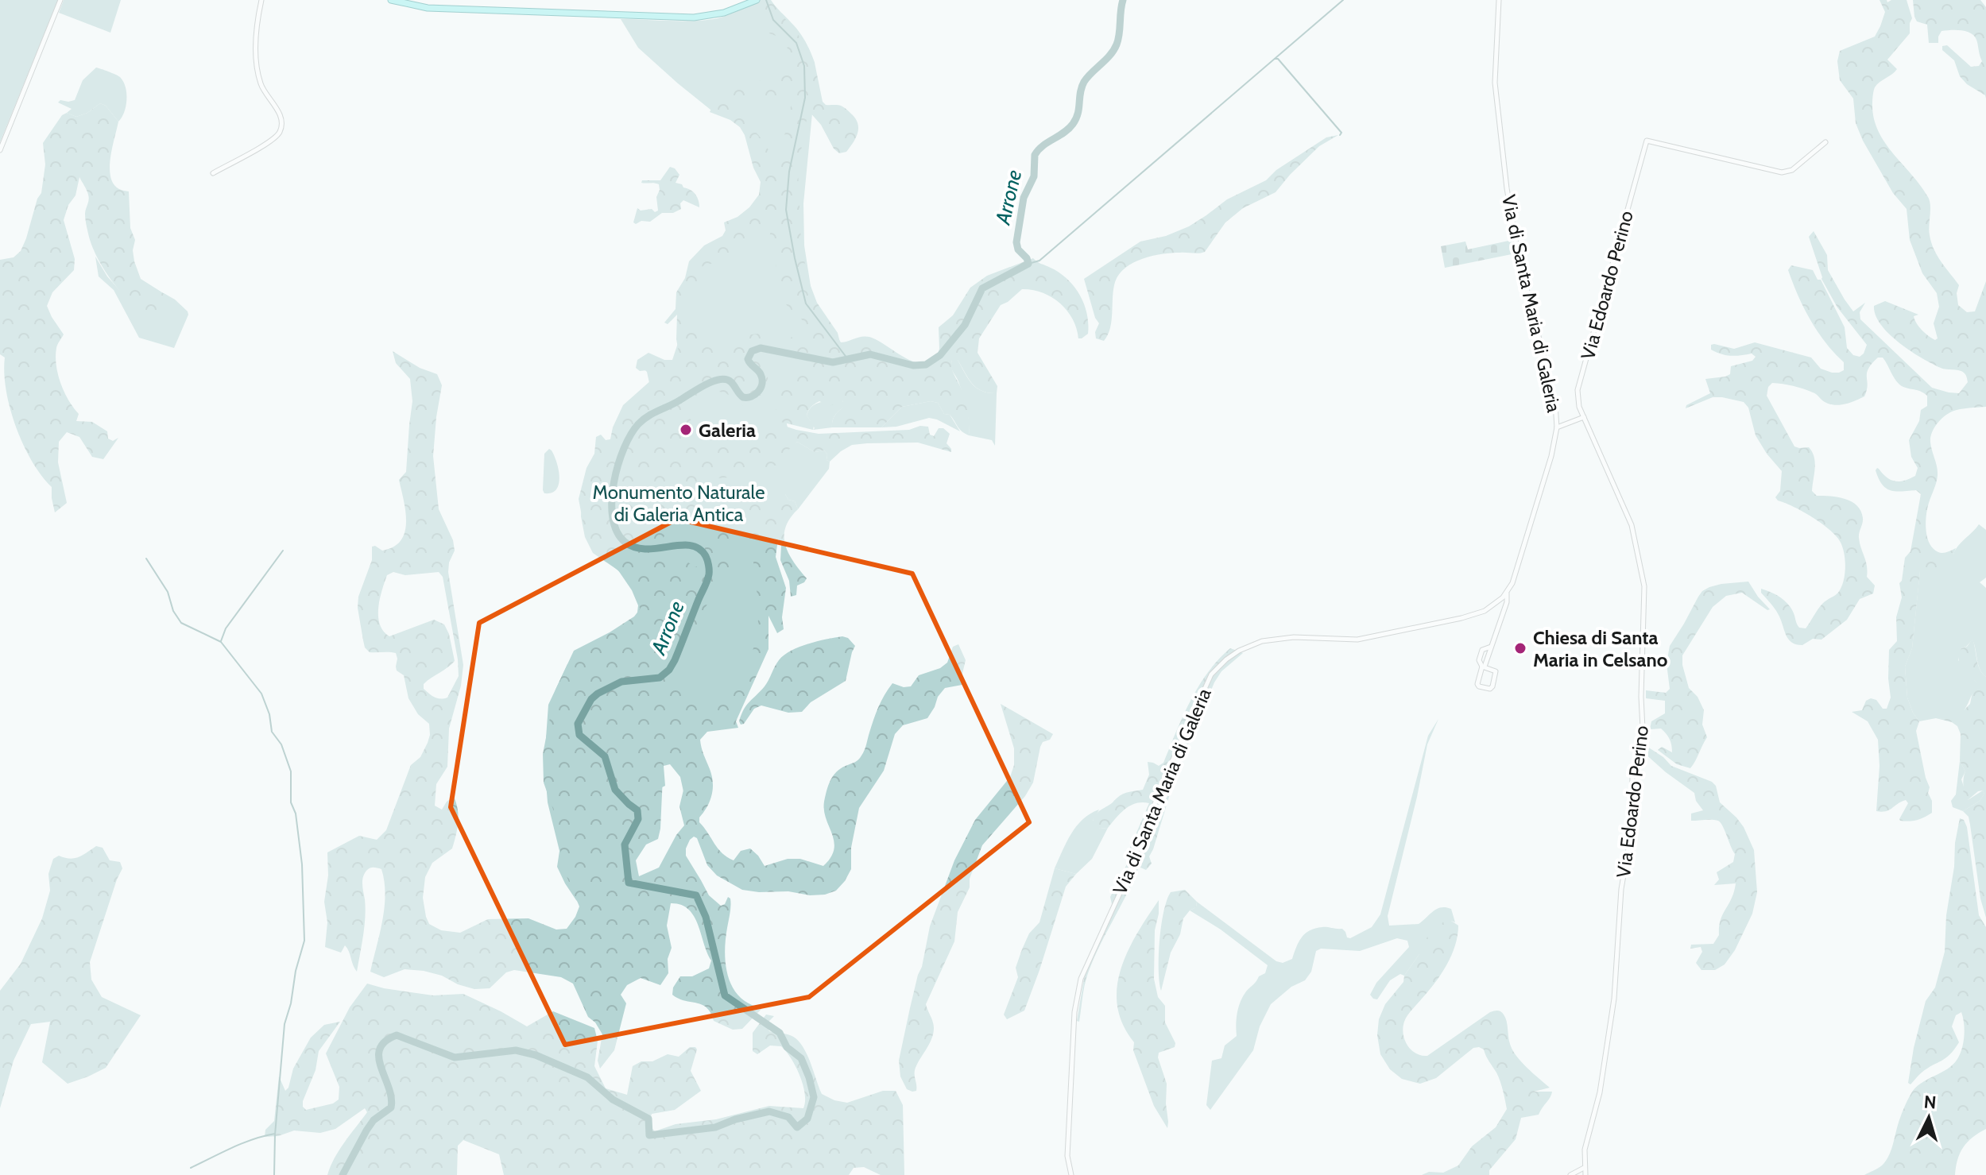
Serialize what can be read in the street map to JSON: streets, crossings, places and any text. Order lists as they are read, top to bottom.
{
  "streets": {
    "street": ["Via Edoardo Perino", "Via di Santa Maria di Galeria"]
  },
  "water": ["Arrone"],
  "parks": ["Monumento Naturale di Galeria Antica"],
  "places": ["Galeria", "Chiesa di Santa Maria in Celsano"],
  "north": "top"
}
